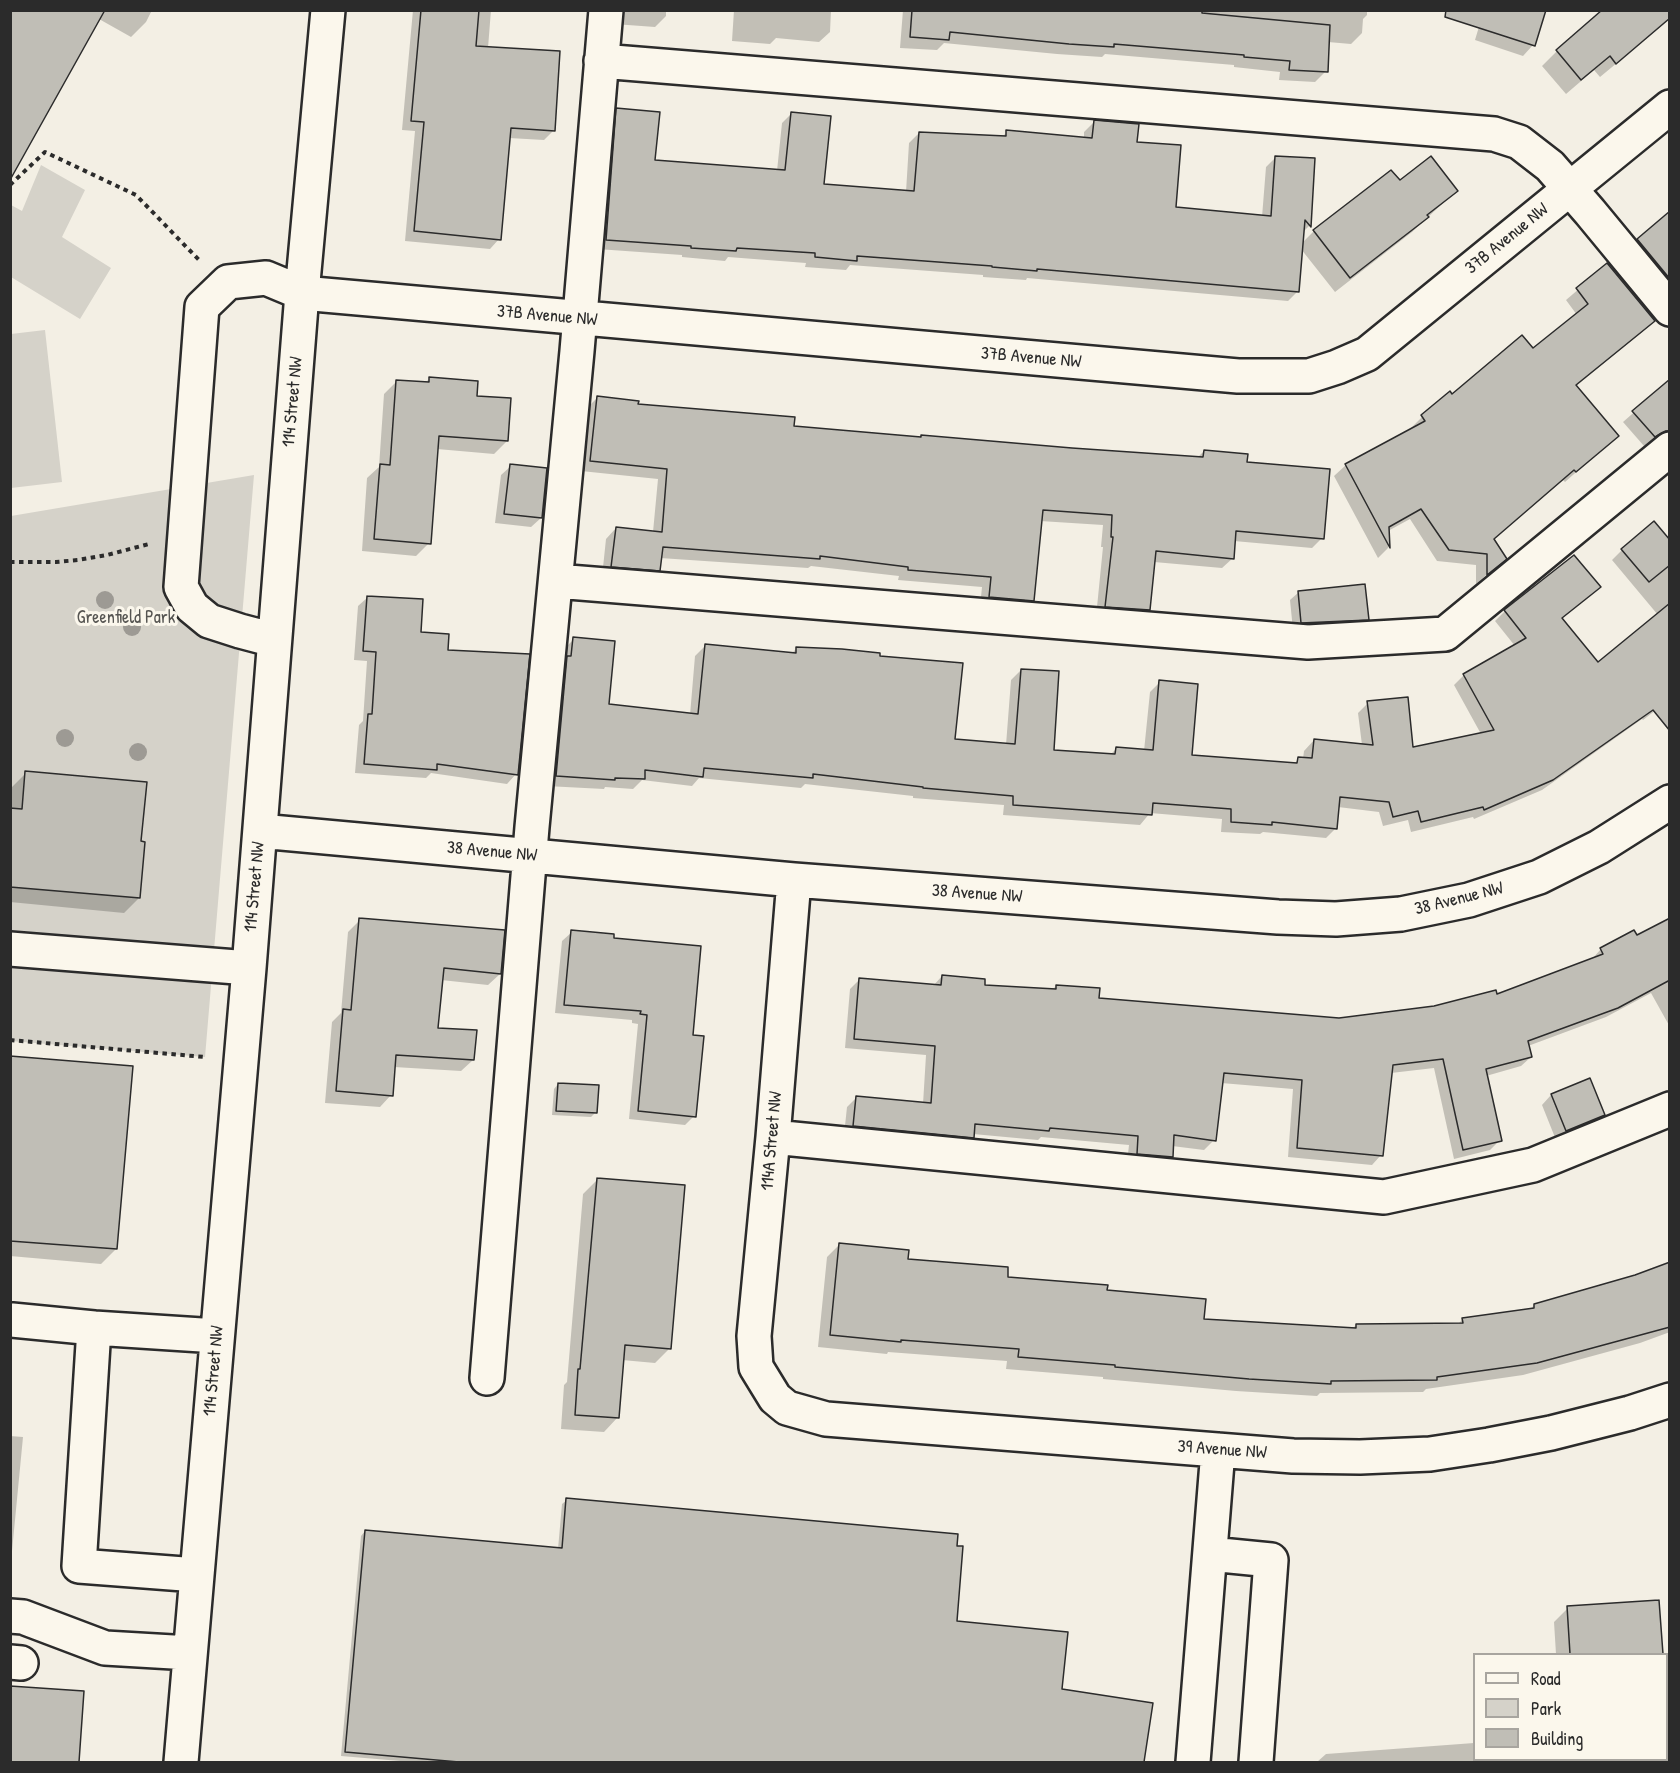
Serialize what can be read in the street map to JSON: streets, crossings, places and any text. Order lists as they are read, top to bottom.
{
  "streets": {
    "street": [
      "37B Avenue NW",
      "114 Street NW",
      "38 Avenue NW",
      "114A Street NW",
      "39 Avenue NW"
    ]
  },
  "crossings": [
    ["37B Avenue NW", "114 Street NW"],
    ["114 Street NW", "38 Avenue NW"],
    ["38 Avenue NW", "114A Street NW"],
    ["114A Street NW", "39 Avenue NW"]
  ],
  "parks": ["Greenfield Park"],
  "legend": ["Road", "Park", "Building"]
}
